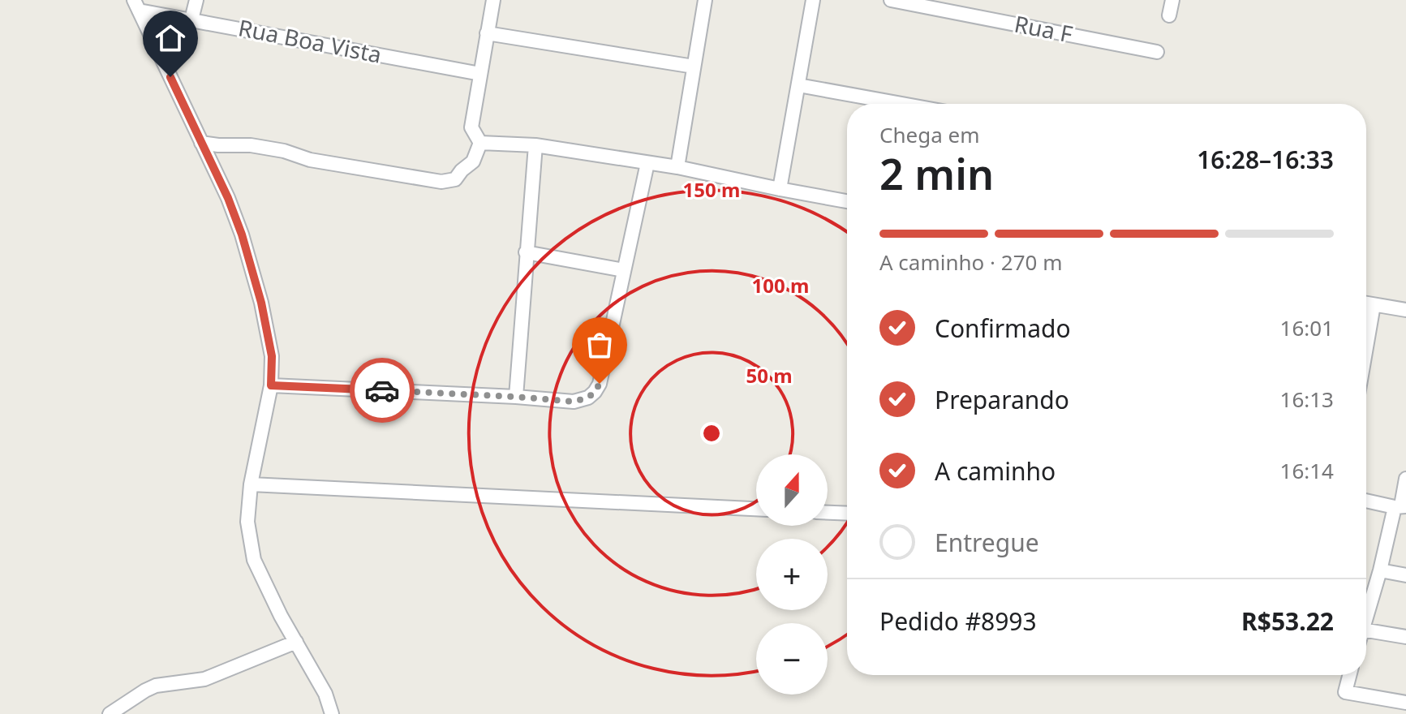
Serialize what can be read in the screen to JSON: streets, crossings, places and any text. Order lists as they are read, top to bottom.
{
  "streets": {
    "street": ["Rua F", "Rua Boa Vista"]
  },
  "north": "top",
  "page": {
    "heading": ["2 min", "Chega em", "16:28–16:33"],
    "panel": ["Pedido #8993", "R$53.22"],
    "bar": "A caminho · 270 m",
    "list": [
      ["Confirmado", "16:01"],
      ["Preparando", "16:13"],
      ["A caminho", "16:14"],
      "Entregue"
    ],
    "map_buttons": ["+", "−"]
  },
  "rings": ["150 m", "100 m", "50 m"]
}
